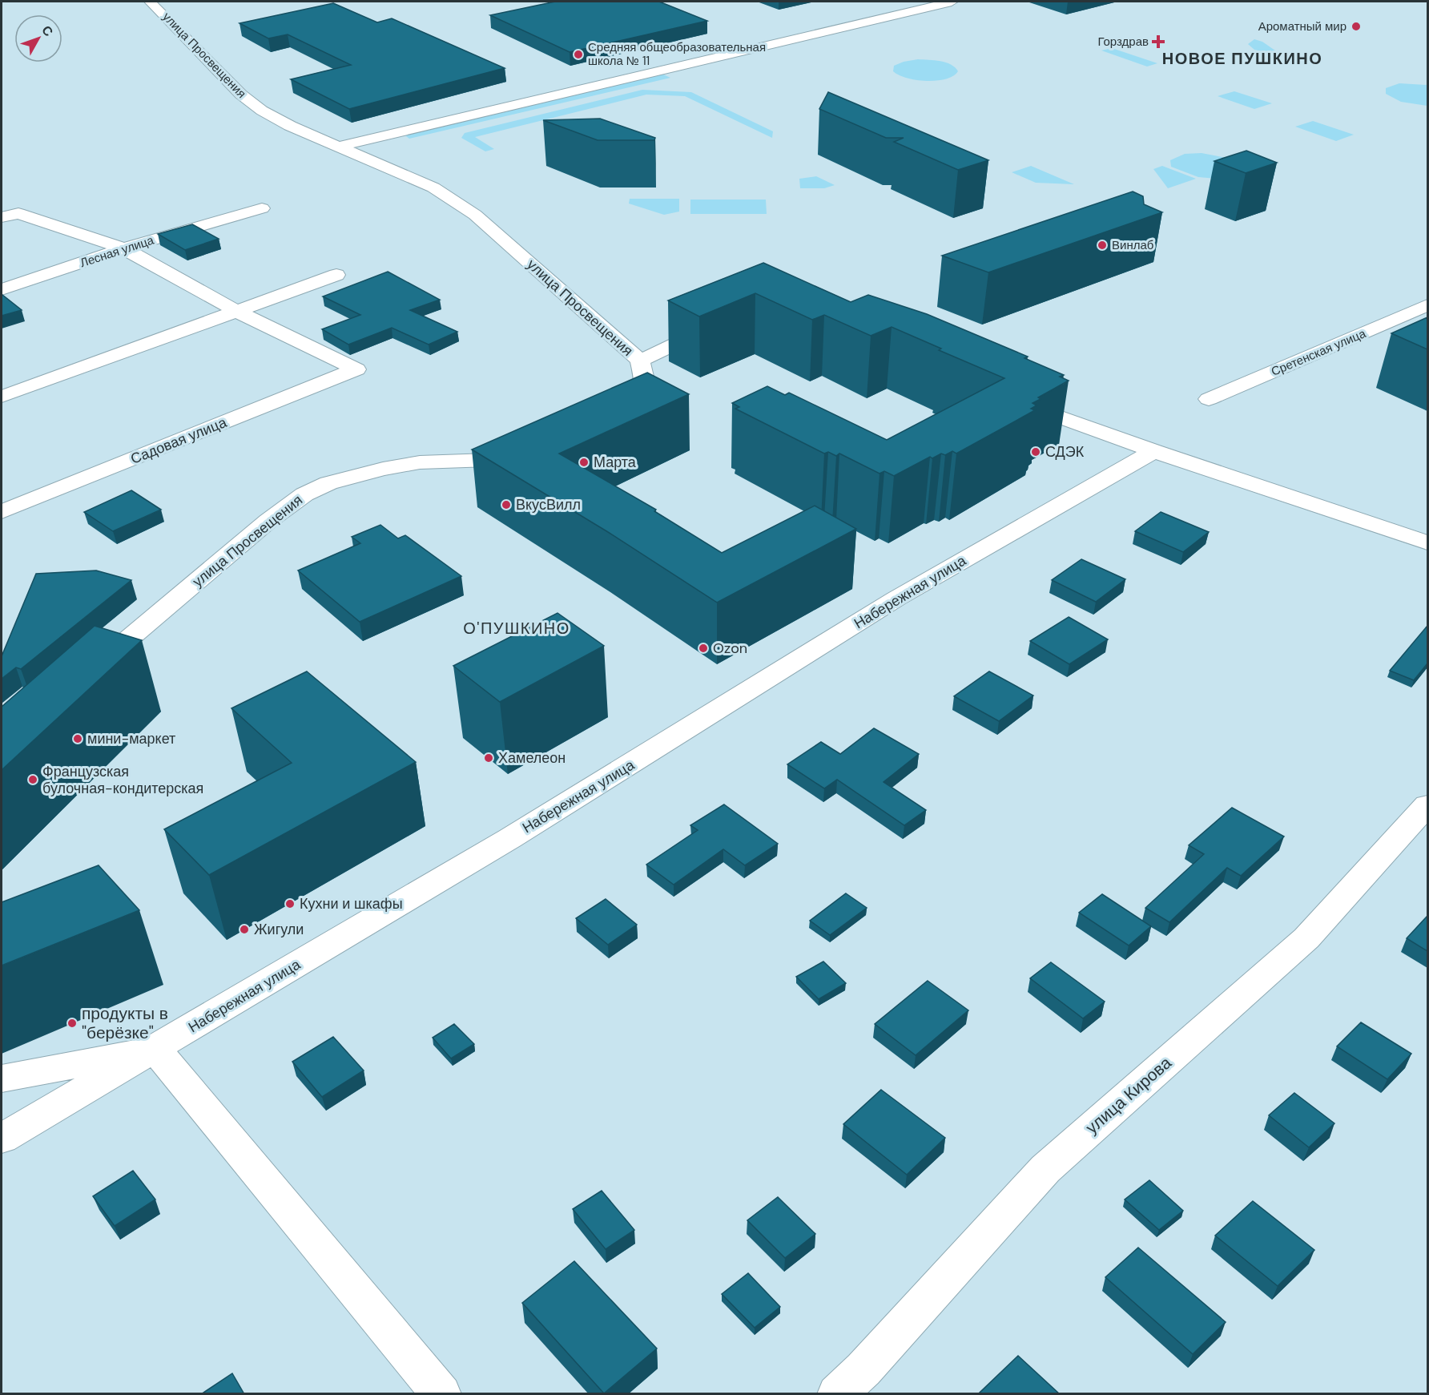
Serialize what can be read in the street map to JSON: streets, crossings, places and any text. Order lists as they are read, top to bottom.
{
  "streets": {
    "street": [
      "улица Просвещения",
      "Лесная улица",
      "Сретенская улица",
      "Садовая улица",
      "Набережная улица",
      "улица Кирова"
    ]
  },
  "districts": ["НОВОЕ ПУШКИНО", "О'ПУШКИНО"],
  "places": {
    "other": [
      "Ароматный мир",
      "Средняя общеобразовательная школа № 11",
      "Винлаб",
      "СДЭК",
      "Марта",
      "ВкусВилл",
      "Ozon",
      "мини-маркет",
      "Хамелеон",
      "Французская булочная-кондитерская",
      "Кухни и шкафы",
      "Жигули",
      "продукты в \"берёзке\""
    ],
    "health": ["Горздрав"]
  },
  "north": "top right"
}
